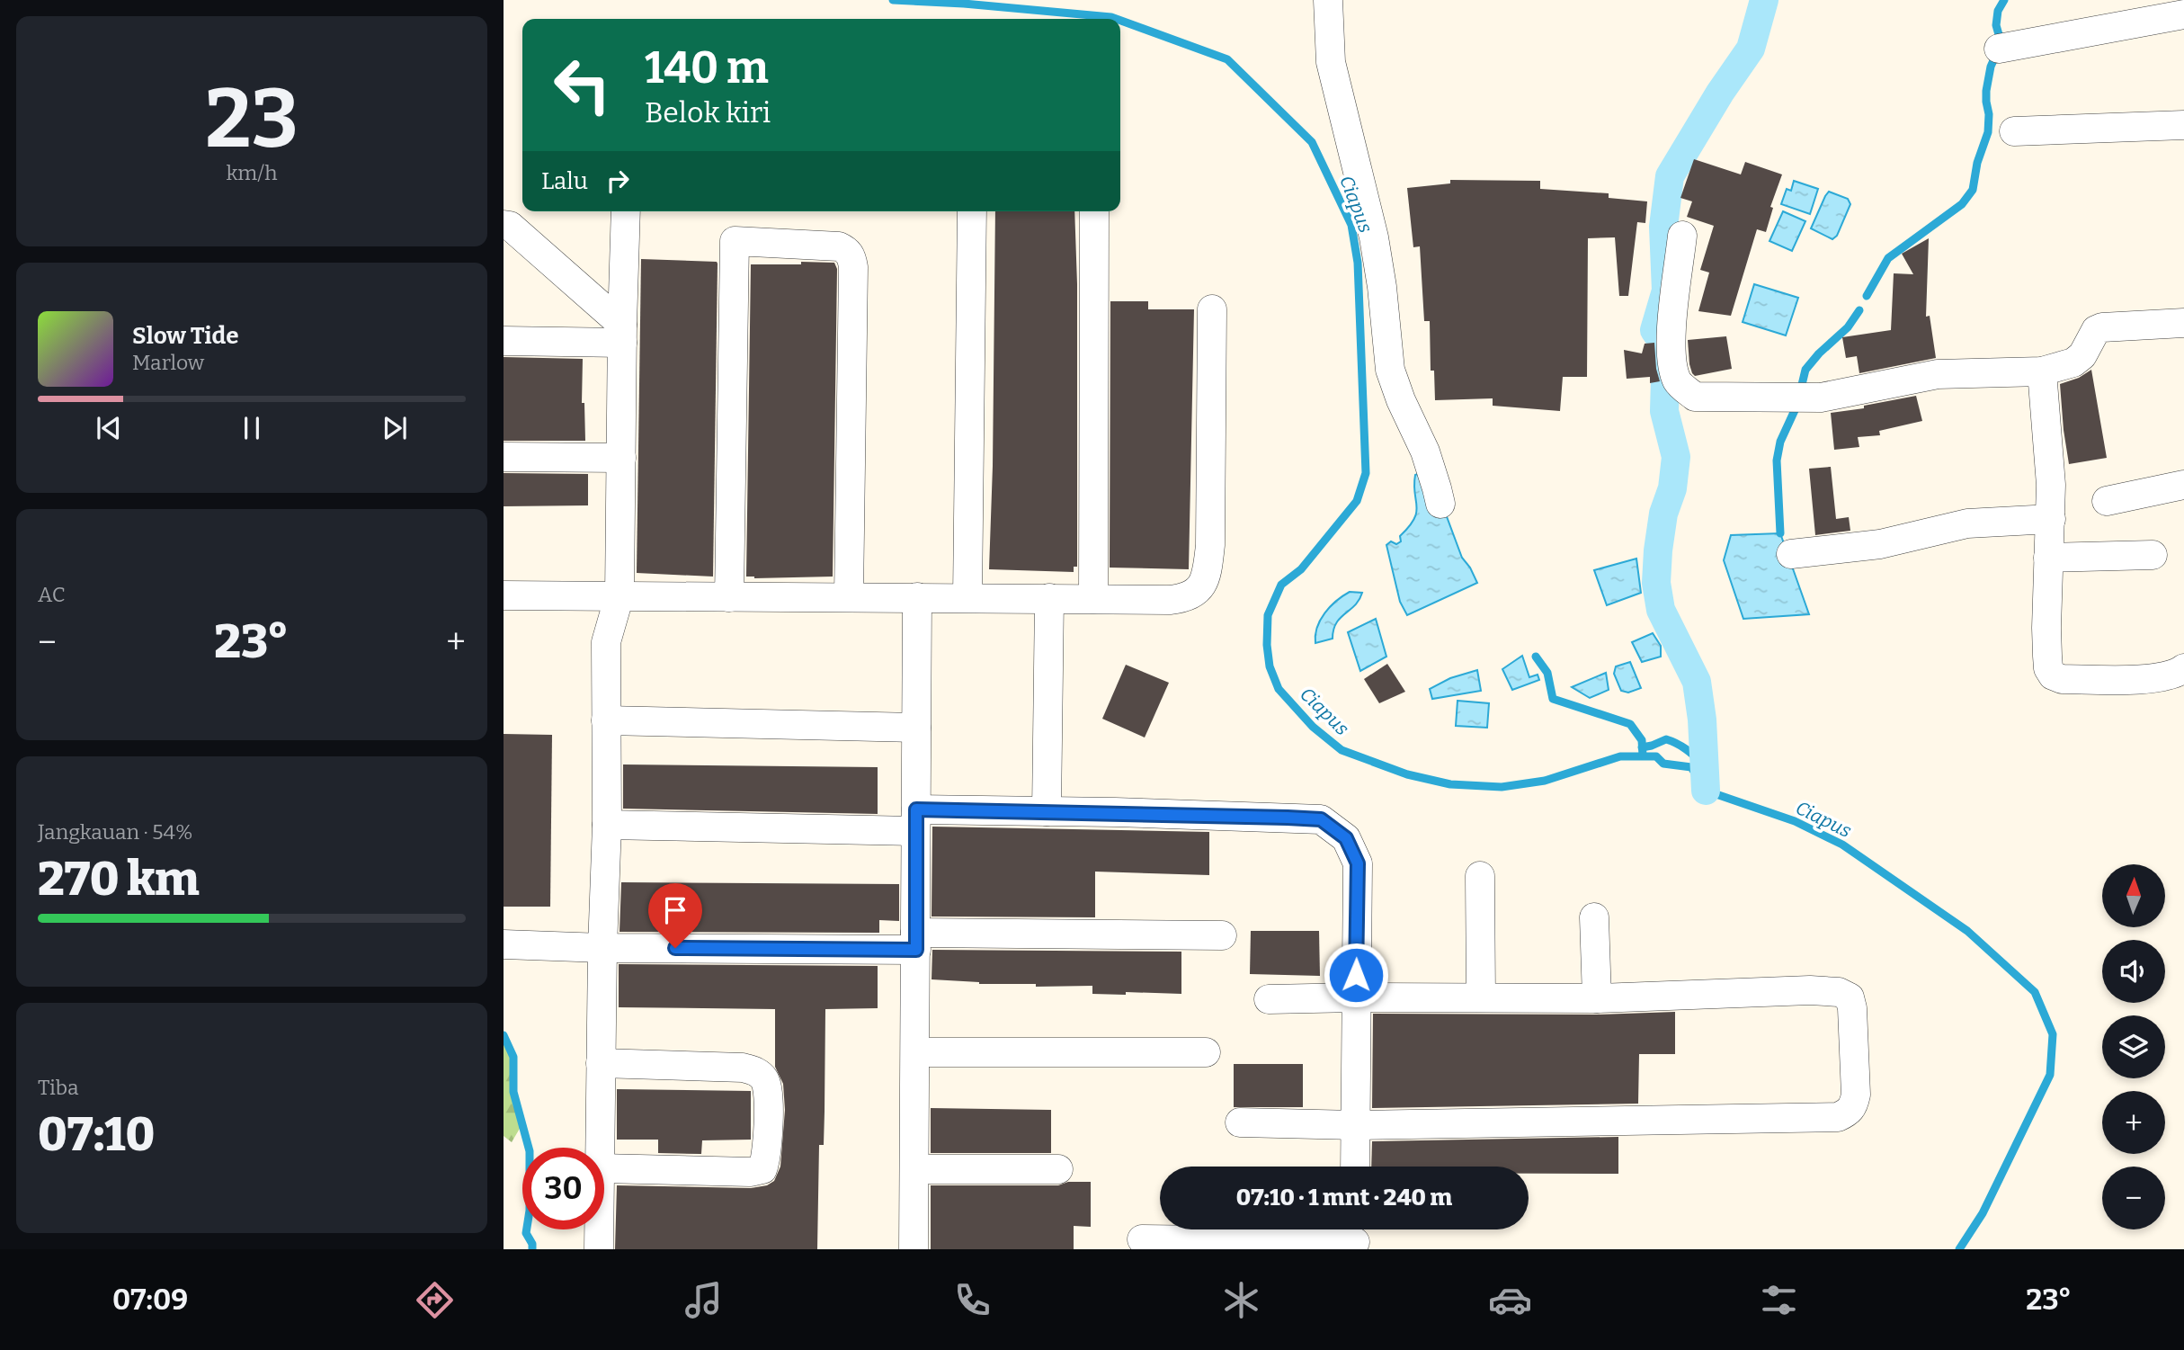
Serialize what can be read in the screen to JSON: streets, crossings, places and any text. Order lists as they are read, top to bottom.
{
  "water": ["Ciapus"],
  "north": "top",
  "page": {
    "tile": [
      ["23", "km/h"],
      "AC",
      ["Jangkauan · 54%", "270 km"],
      ["Tiba", "07:10"]
    ],
    "turn": ["140 m", "Belok kiri"],
    "then": "Lalu",
    "song": ["Slow Tide", "Marlow"],
    "heat": ["−", "23°", "+"],
    "map_buttons": ["+", "−"],
    "limit": "30",
    "trip": "07:10 · 1 mnt · 240 m",
    "tabs": ["07:09", "23°"]
  }
}
